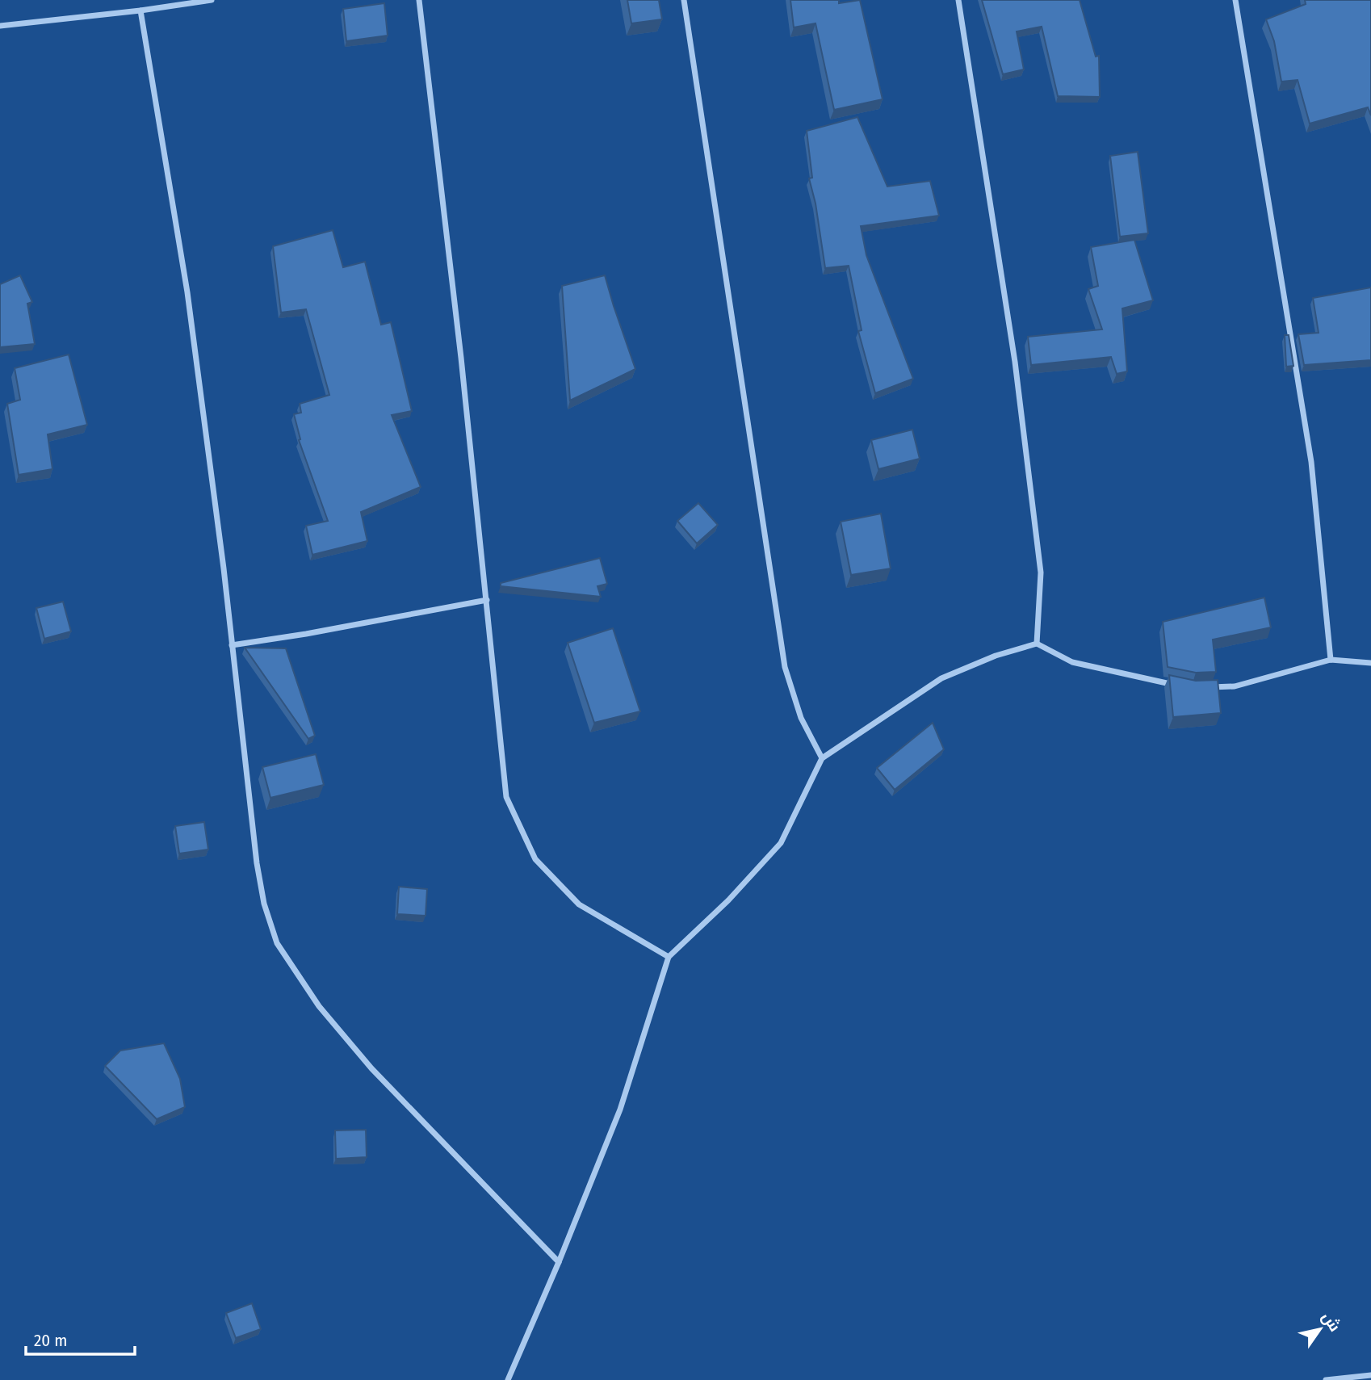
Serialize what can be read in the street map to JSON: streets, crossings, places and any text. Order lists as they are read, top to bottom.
{
  "scale_bar": "20 m",
  "north": "top right"
}
